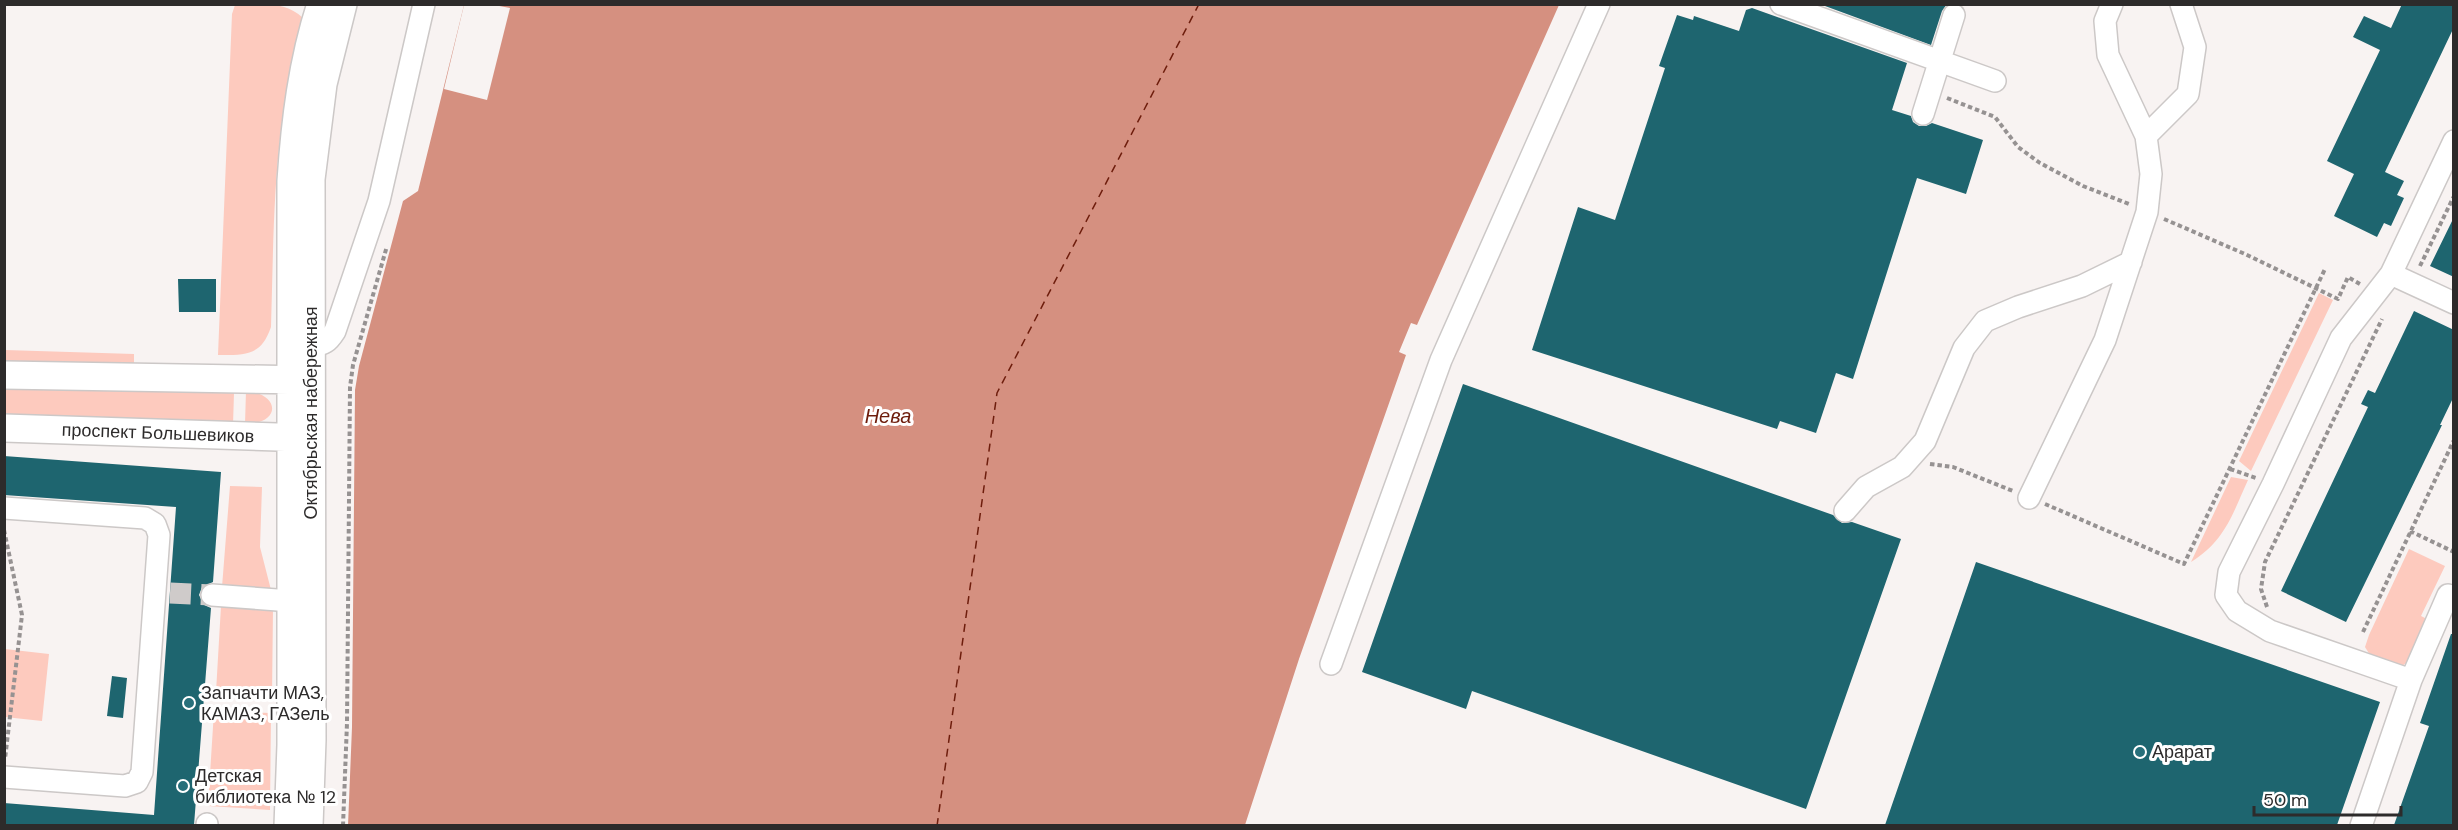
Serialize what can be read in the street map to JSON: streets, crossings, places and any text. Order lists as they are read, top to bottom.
{
  "streets": {
    "main road": ["Октябрьская набережная", "проспект Большевиков"]
  },
  "crossings": [
    ["Октябрьская набережная", "проспект Большевиков"]
  ],
  "water": ["Нева"],
  "places": ["Запчачти МАЗ, КАМАЗ, ГАЗель", "Арарат", "Детская библиотека № 12"],
  "scale_bar": "50 m"
}
